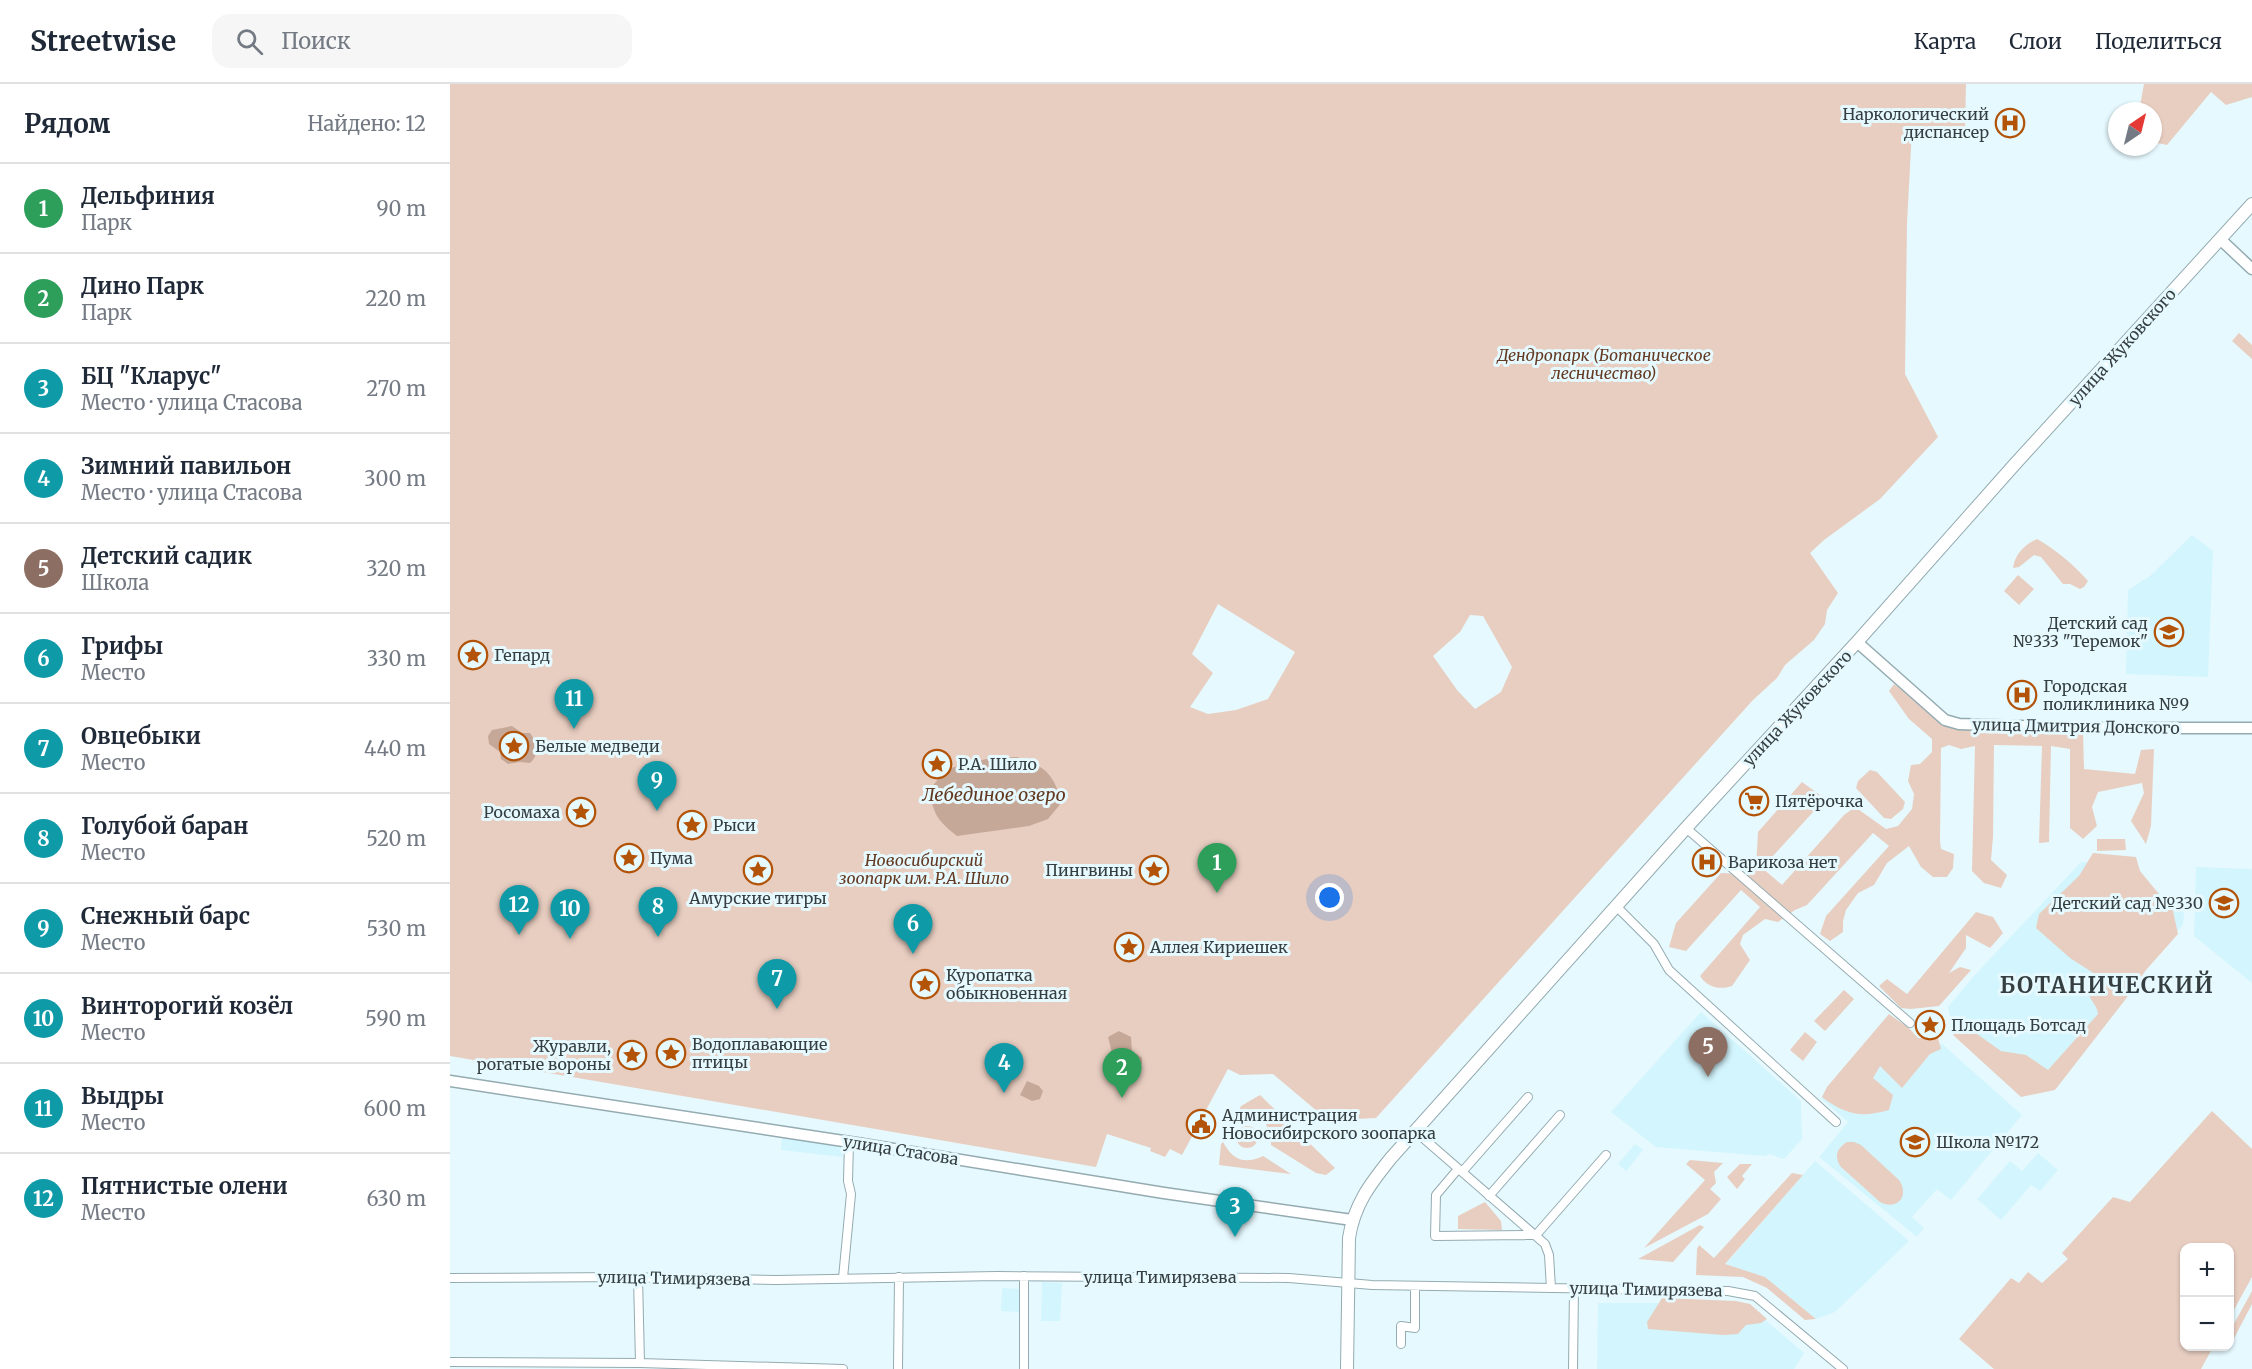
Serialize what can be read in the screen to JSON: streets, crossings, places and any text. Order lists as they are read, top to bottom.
{
  "streets": {
    "main road": ["улица Жуковского"],
    "street": ["улица Дмитрия Донского", "улица Стасова", "улица Тимирязева"]
  },
  "crossings": [
    ["улица Жуковского", "улица Дмитрия Донского"],
    ["улица Жуковского", "улица Стасова"]
  ],
  "districts": ["БОТАНИЧЕСКИЙ"],
  "water": ["Лебединое озеро"],
  "parks": ["Дендропарк (Ботаническое лесничество)", "Новосибирский зоопарк им. Р.А. Шило"],
  "places": {
    "hospital": ["Наркологический диспансер", "Городская поликлиника №9", "Варикоза нет"],
    "school or university": ["Детский сад №333 \"Теремок\"", "Детский сад №330", "Школа №172"],
    "place": [
      "Гепард",
      "Белые медведи",
      "Р.А. Шило",
      "Росомаха",
      "Рыси",
      "Пума",
      "Амурские тигры",
      "Пингвины",
      "Аллея Кириешек",
      "Куропатка обыкновенная",
      "Площадь Ботсад",
      "Водоплавающие птицы",
      "Журавли, рогатые вороны"
    ],
    "supermarket": ["Пятёрочка"],
    "public building": ["Администрация Новосибирского зоопарка"]
  },
  "north": "top right",
  "page": {
    "header": "Streetwise",
    "search": "Поиск",
    "nav": ["Карта", "Слои", "Поделиться"],
    "heading": ["Рядом", "Найдено: 12"],
    "list": [
      {
        "mark": "1",
        "name": "Дельфиния",
        "note": "Парк",
        "value": "90 m"
      },
      {
        "mark": "2",
        "name": "Дино Парк",
        "note": "Парк",
        "value": "220 m"
      },
      {
        "mark": "3",
        "name": "БЦ \"Кларус\"",
        "note": "Место · улица Стасова",
        "value": "270 m"
      },
      {
        "mark": "4",
        "name": "Зимний павильон",
        "note": "Место · улица Стасова",
        "value": "300 m"
      },
      {
        "mark": "5",
        "name": "Детский садик",
        "note": "Школа",
        "value": "320 m"
      },
      {
        "mark": "6",
        "name": "Грифы",
        "note": "Место",
        "value": "330 m"
      },
      {
        "mark": "7",
        "name": "Овцебыки",
        "note": "Место",
        "value": "440 m"
      },
      {
        "mark": "8",
        "name": "Голубой баран",
        "note": "Место",
        "value": "520 m"
      },
      {
        "mark": "9",
        "name": "Снежный барс",
        "note": "Место",
        "value": "530 m"
      },
      {
        "mark": "10",
        "name": "Винторогий козёл",
        "note": "Место",
        "value": "590 m"
      },
      {
        "mark": "11",
        "name": "Выдры",
        "note": "Место",
        "value": "600 m"
      },
      {
        "mark": "12",
        "name": "Пятнистые олени",
        "note": "Место",
        "value": "630 m"
      }
    ],
    "pins": [
      "11",
      "9",
      "1",
      "12",
      "8",
      "10",
      "6",
      "7",
      "5",
      "4",
      "2",
      "3"
    ],
    "map_buttons": ["+", "−"]
  }
}
